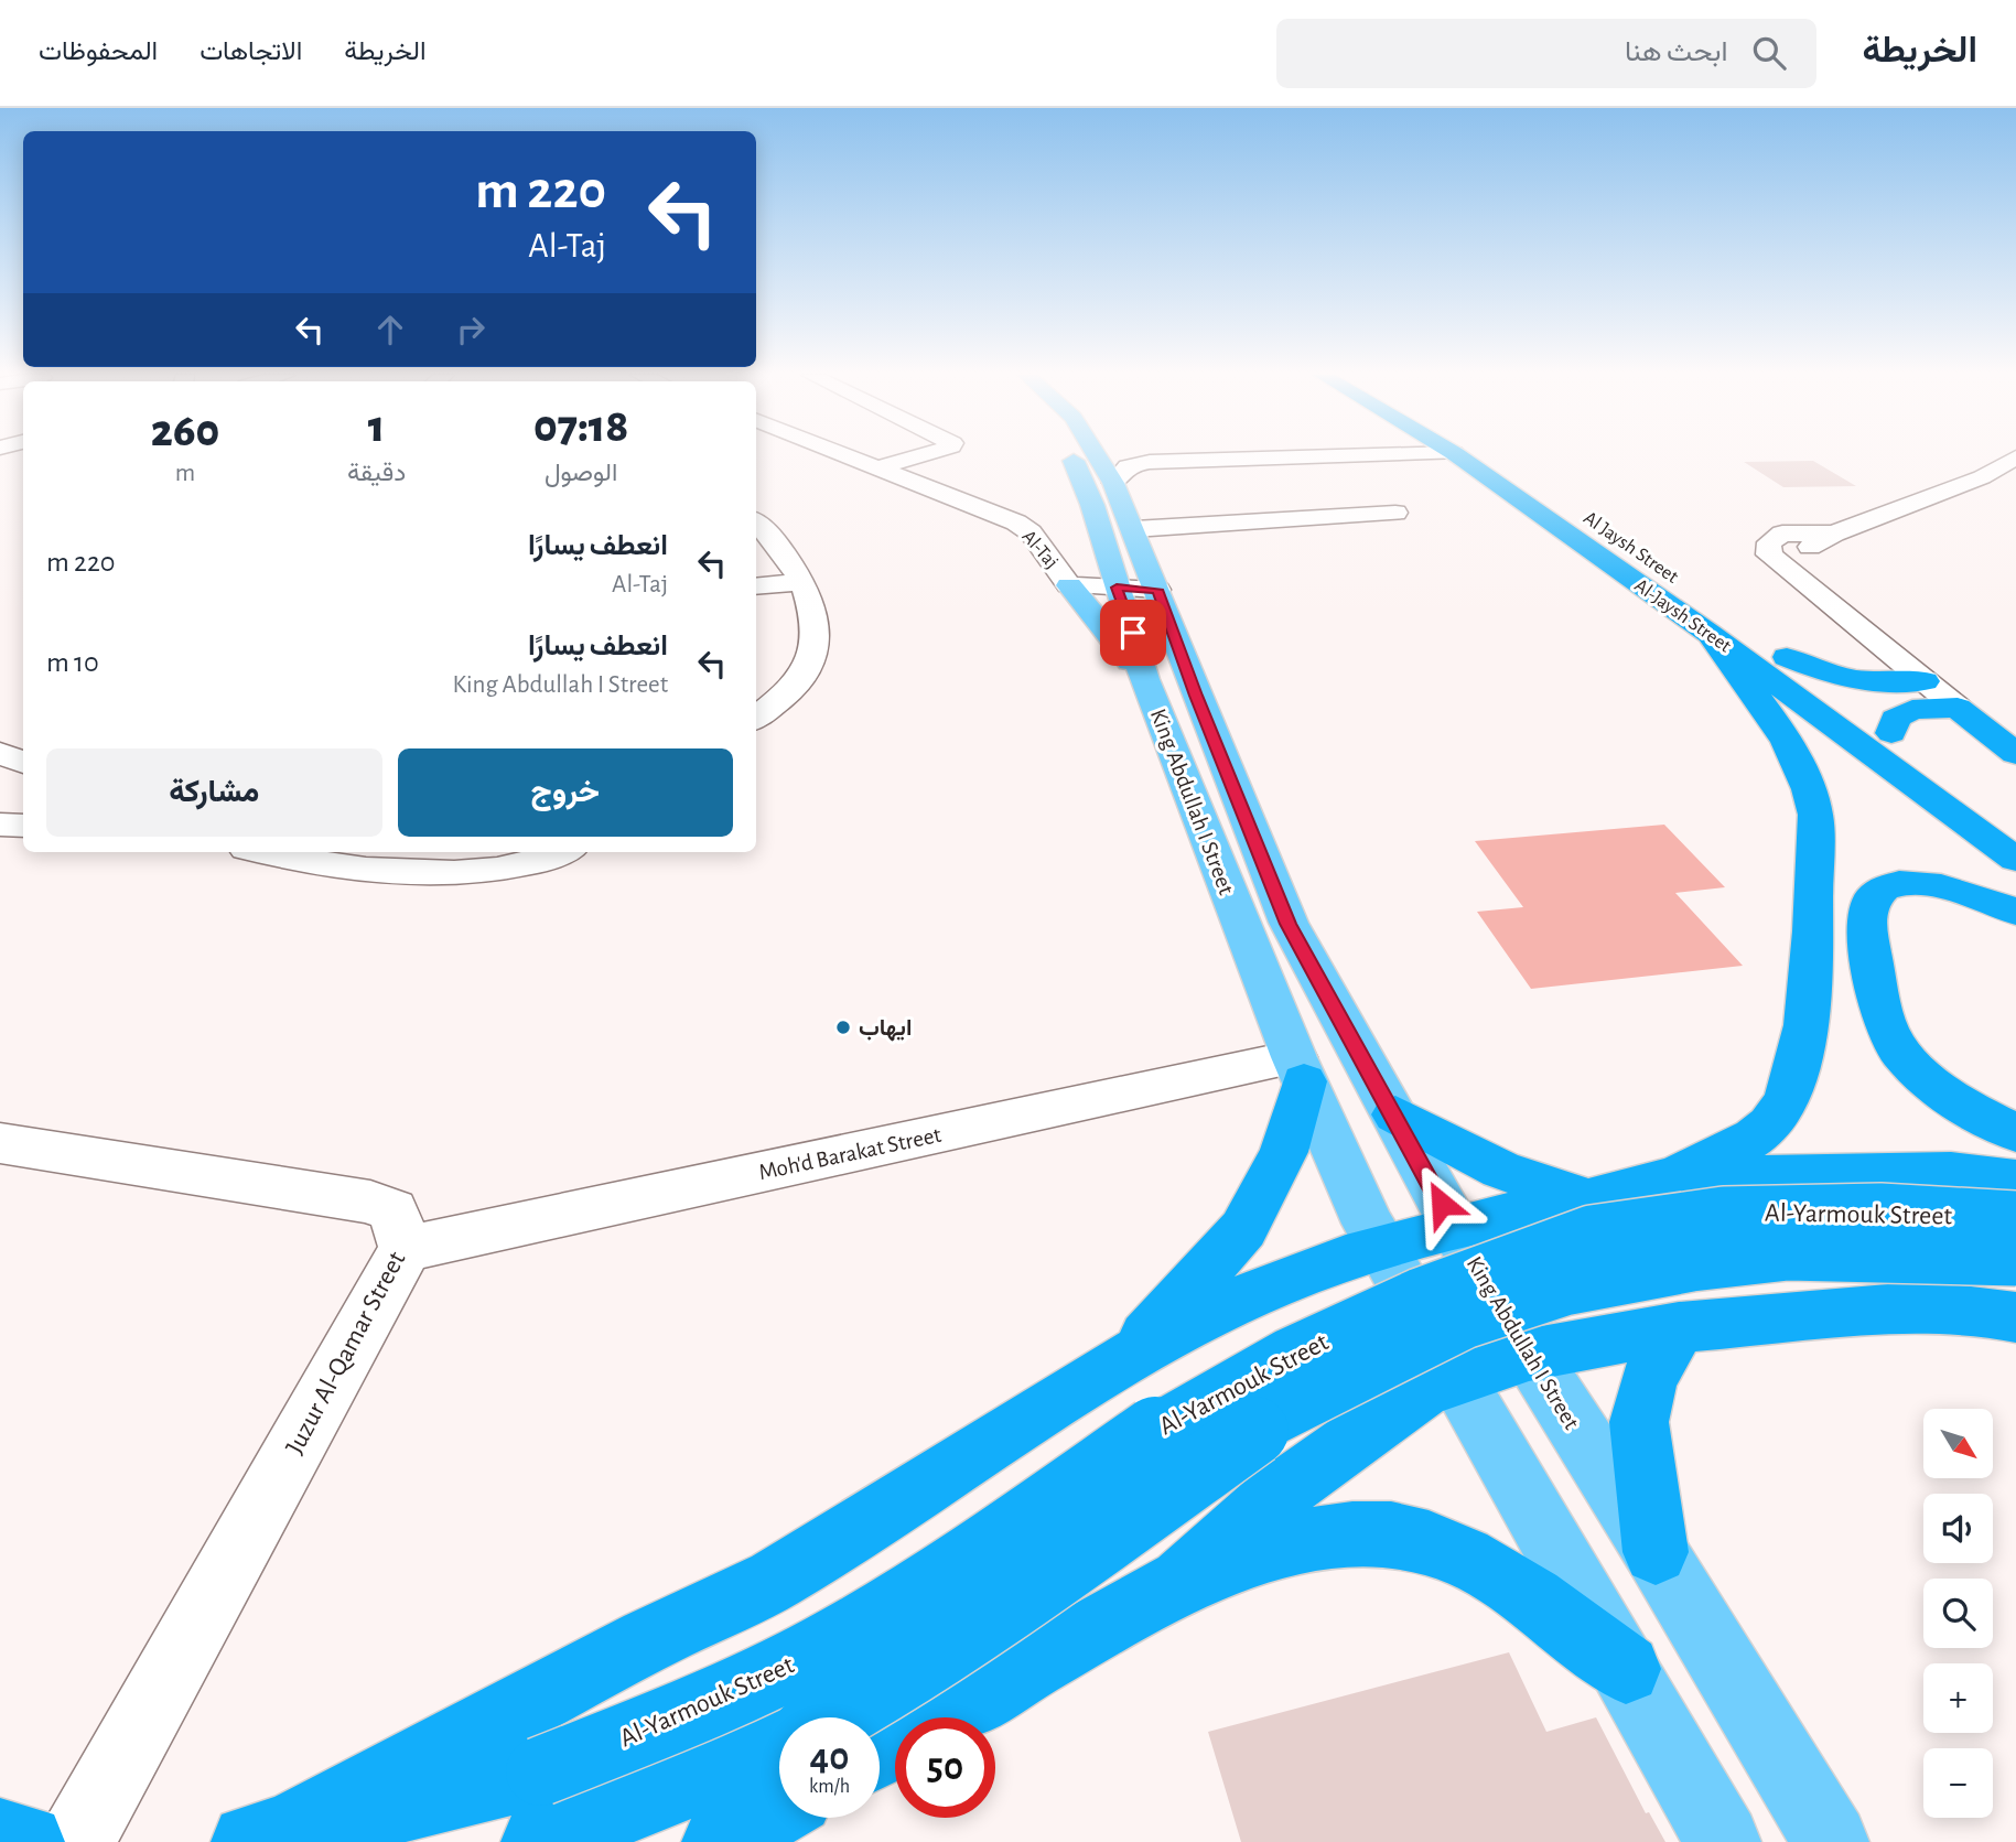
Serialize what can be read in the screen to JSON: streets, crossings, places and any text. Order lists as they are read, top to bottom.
{
  "streets": {
    "highway": ["Al-Jaysh Street", "Al-Yarmouk Street"],
    "main road": ["King Abdullah I Street"],
    "street": ["Al-Taj", "Moh'd Barakat Street", "Juzur Al-Qamar Street"]
  },
  "crossings": [
    ["Al-Taj", "King Abdullah I Street"],
    ["King Abdullah I Street", "Moh'd Barakat Street"],
    ["Moh'd Barakat Street", "Juzur Al-Qamar Street"]
  ],
  "places": ["ايهاب"],
  "north": "bottom right",
  "page": {
    "header": "الخريطة",
    "search": "ابحث هنا",
    "nav": ["الخريطة", "الاتجاهات", "المحفوظات"],
    "turn": ["220 m", "Al-Taj"],
    "eta": [
      "07:18",
      "الوصول",
      "1",
      "دقيقة",
      "260",
      "m"
    ],
    "list": [
      {
        "name": "انعطف يسارًا",
        "note": "Al-Taj",
        "value": "220 m"
      },
      {
        "name": "انعطف يسارًا",
        "note": "King Abdullah I Street",
        "value": "10 m"
      }
    ],
    "buttons": ["خروج", "مشاركة"],
    "map_buttons": ["+", "−"],
    "speed": "40 km/h",
    "limit": "50"
  }
}
